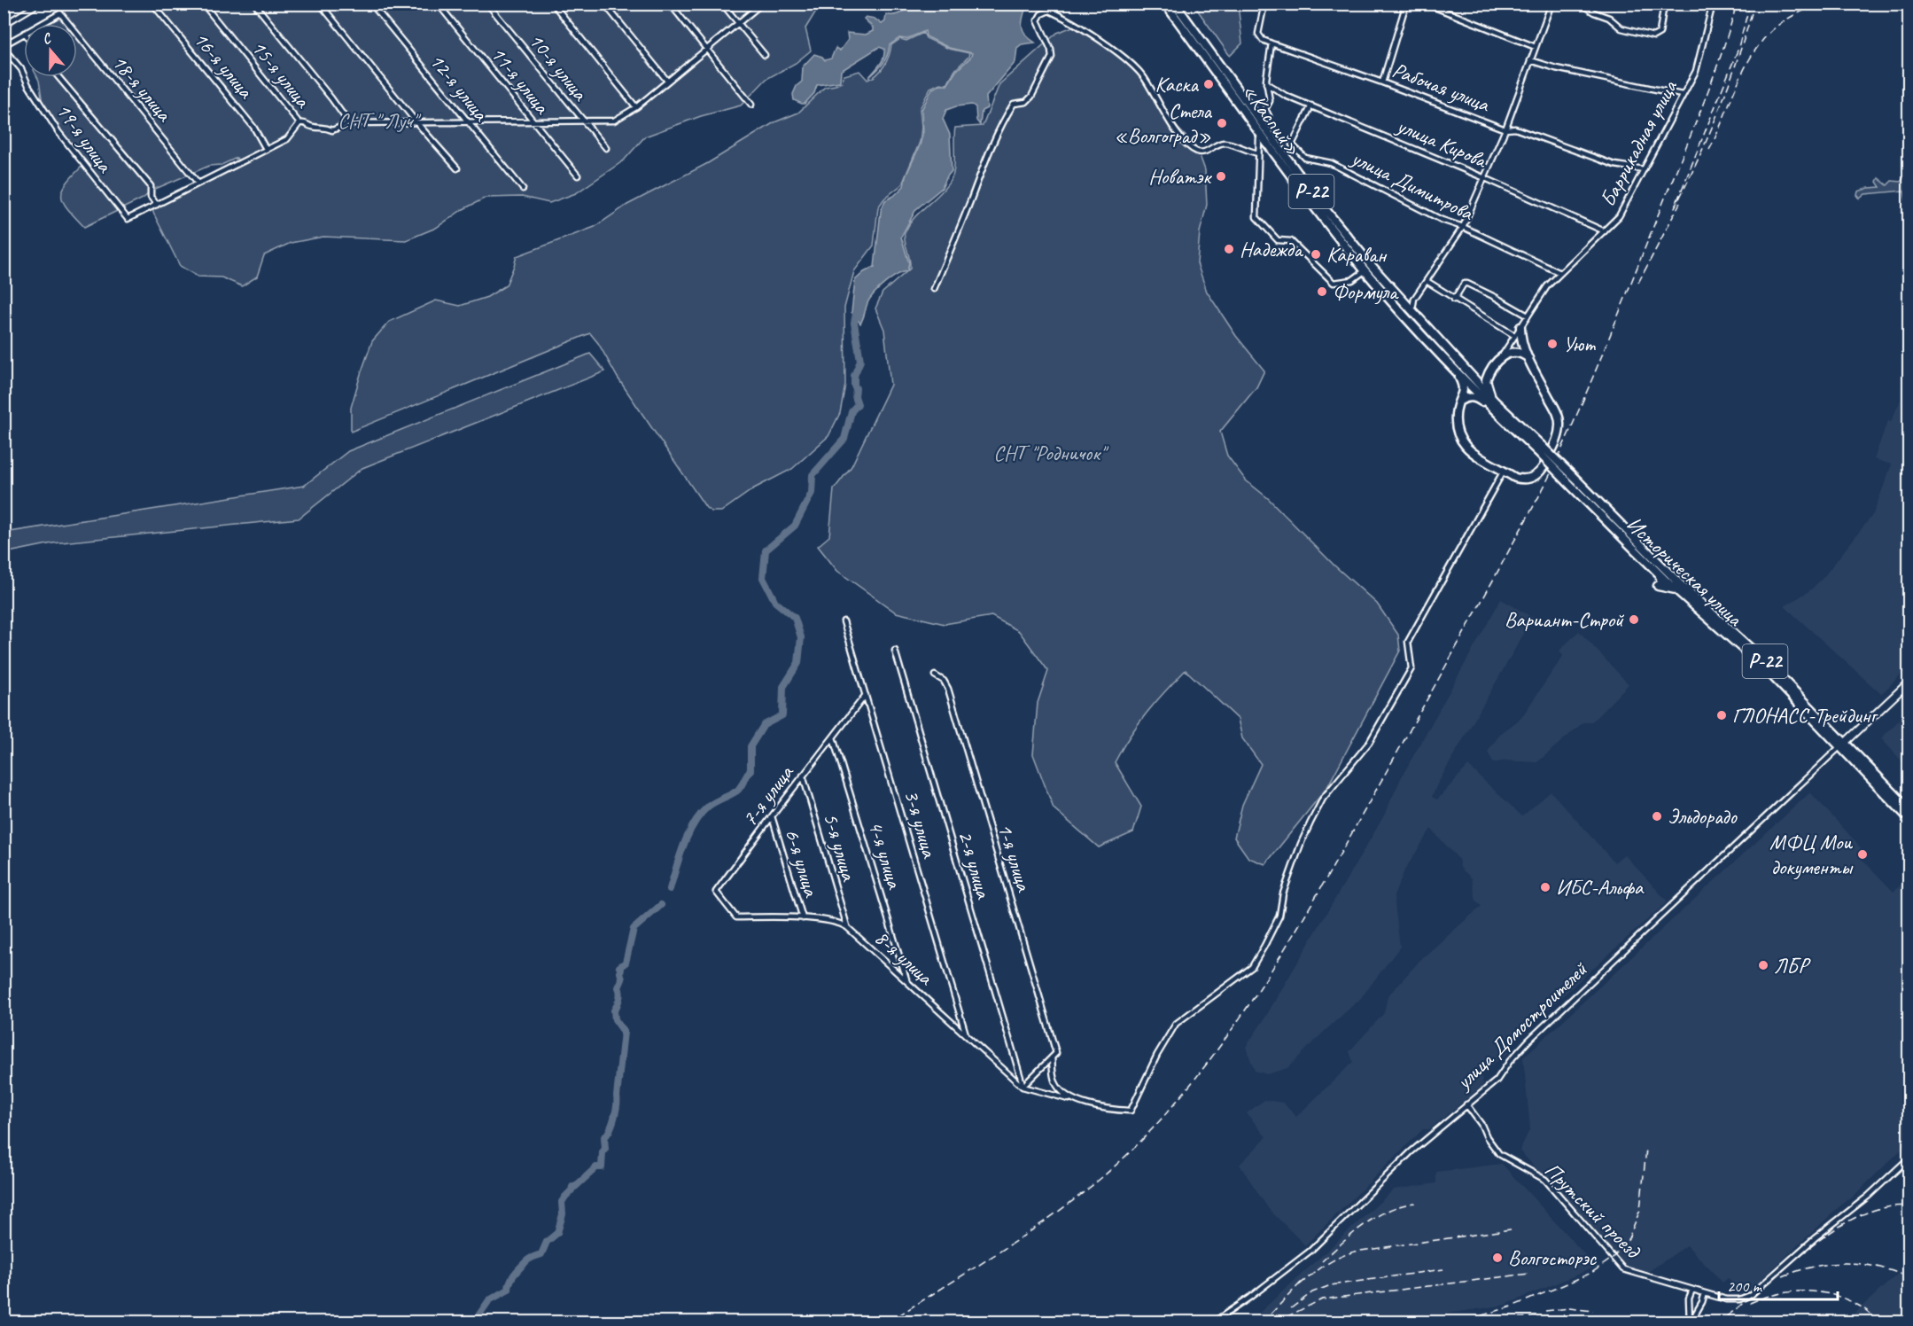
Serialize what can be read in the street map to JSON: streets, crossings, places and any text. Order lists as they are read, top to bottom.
{
  "streets": {
    "highway": ["«Каспий»", "Р-22", "Историческая улица"],
    "street": [
      "16-я улица",
      "10-я улица",
      "15-я улица",
      "11-я улица",
      "12-я улица",
      "Рабочая улица",
      "18-я улица",
      "19-я улица",
      "улица Кирова",
      "Баррикадная улица",
      "улица Димитрова",
      "7-я улица",
      "3-я улица",
      "5-я улица",
      "4-я улица",
      "1-я улица",
      "6-я улица",
      "2-я улица",
      "8-я улица",
      "улица Домостроителей",
      "Прутский проезд"
    ]
  },
  "crossings": [
    ["10-я улица", "15-я улица"],
    ["15-я улица", "11-я улица"],
    ["15-я улица", "12-я улица"],
    ["Рабочая улица", "Баррикадная улица"],
    ["«Каспий»", "Историческая улица"],
    ["улица Кирова", "Баррикадная улица"],
    ["улица Кирова", "улица Димитрова"],
    ["Баррикадная улица", "улица Димитрова"],
    ["Историческая улица", "улица Домостроителей"],
    ["7-я улица", "3-я улица"],
    ["7-я улица", "5-я улица"],
    ["7-я улица", "4-я улица"],
    ["7-я улица", "6-я улица"],
    ["7-я улица", "8-я улица"],
    ["3-я улица", "8-я улица"],
    ["5-я улица", "8-я улица"],
    ["4-я улица", "8-я улица"],
    ["6-я улица", "8-я улица"],
    ["2-я улица", "8-я улица"],
    ["улица Домостроителей", "Прутский проезд"]
  ],
  "parks": ["СНТ \" Луч\"", "СНТ \"Родничок\""],
  "places": [
    "Каска",
    "Стела «Волгоград»",
    "Новатэк",
    "Надежда",
    "Караван",
    "Формула",
    "Уют",
    "Вариант-Строй",
    "ГЛОНАСС-Трейдинг",
    "Эльдорадо",
    "МФЦ Мои документы",
    "ИБС-Альфа",
    "ЛБР",
    "Волгосторэс"
  ],
  "scale_bar": "200 m",
  "north": "top"
}
